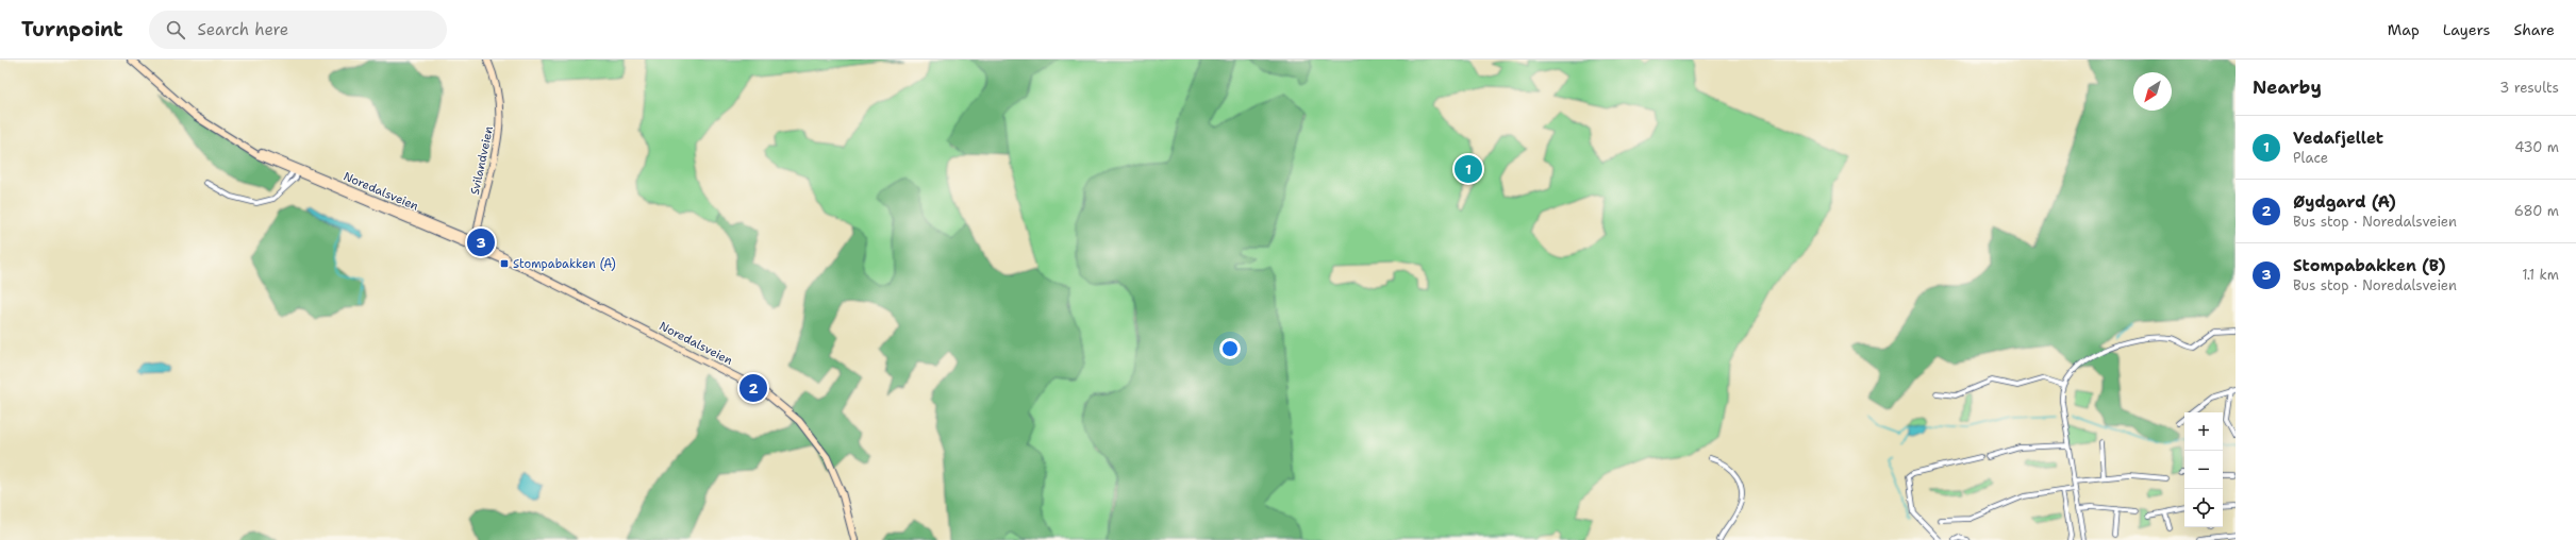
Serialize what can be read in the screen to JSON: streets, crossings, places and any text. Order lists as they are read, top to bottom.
{
  "streets": {
    "main road": ["Svilandveien", "Noredalsveien"]
  },
  "crossings": [
    ["Svilandveien", "Noredalsveien"]
  ],
  "places": {
    "transit": ["Stompabakken (A)"]
  },
  "north": "bottom left",
  "page": {
    "header": "Turnpoint",
    "search": "Search here",
    "nav": ["Map", "Layers", "Share"],
    "heading": ["Nearby", "3 results"],
    "list": [
      {
        "mark": "1",
        "name": "Vedafjellet",
        "note": "Place",
        "value": "430 m"
      },
      {
        "mark": "2",
        "name": "Øydgard (A)",
        "note": "Bus stop · Noredalsveien",
        "value": "680 m"
      },
      {
        "mark": "3",
        "name": "Stompabakken (B)",
        "note": "Bus stop · Noredalsveien",
        "value": "1.1 km"
      }
    ],
    "pins": ["1", "3", "2"],
    "map_buttons": ["+", "−"]
  }
}
